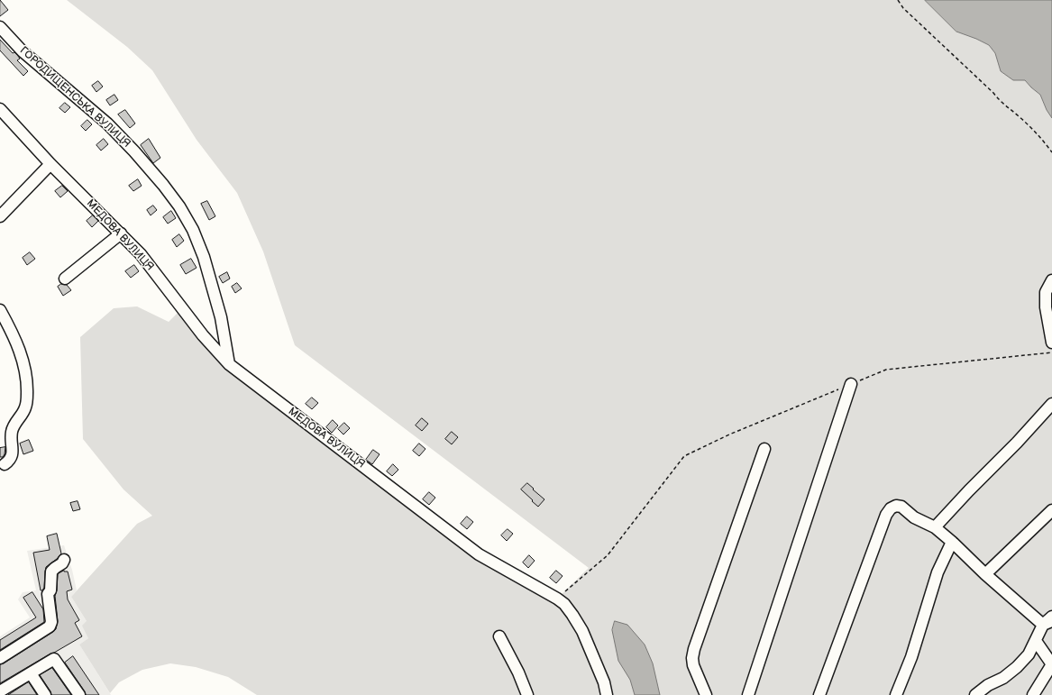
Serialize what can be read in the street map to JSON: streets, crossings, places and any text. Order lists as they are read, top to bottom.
{
  "streets": {
    "street": ["ГОРОДИЩЕНСЬКА ВУЛИЦЯ", "МЕДОВА ВУЛИЦЯ"]
  },
  "crossings": [
    ["ГОРОДИЩЕНСЬКА ВУЛИЦЯ", "МЕДОВА ВУЛИЦЯ"]
  ]
}
